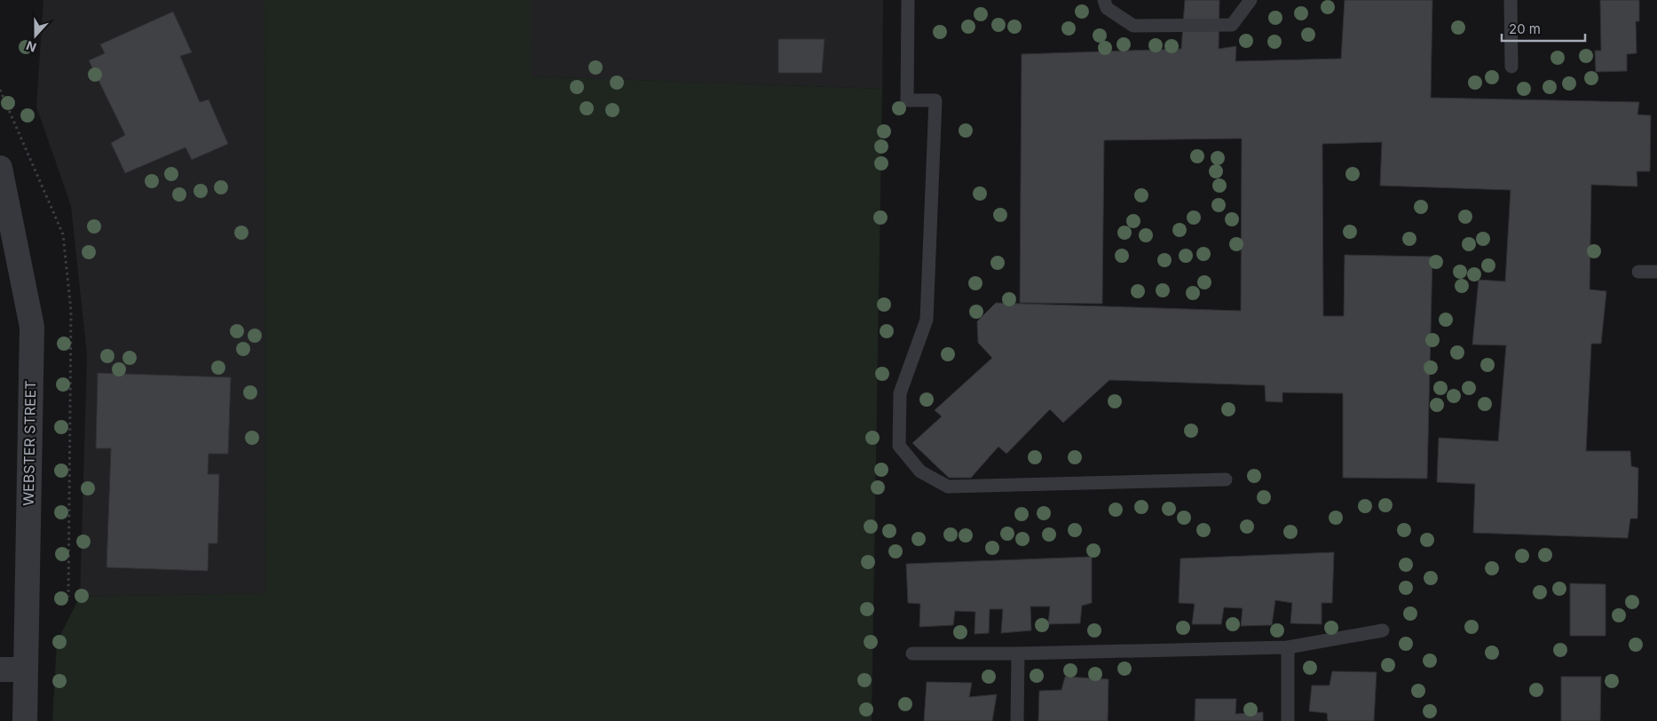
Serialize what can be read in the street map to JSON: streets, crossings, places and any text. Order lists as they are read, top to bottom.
{
  "streets": {
    "street": ["WEBSTER STREET"]
  },
  "scale_bar": "20 m",
  "north": "bottom"
}
